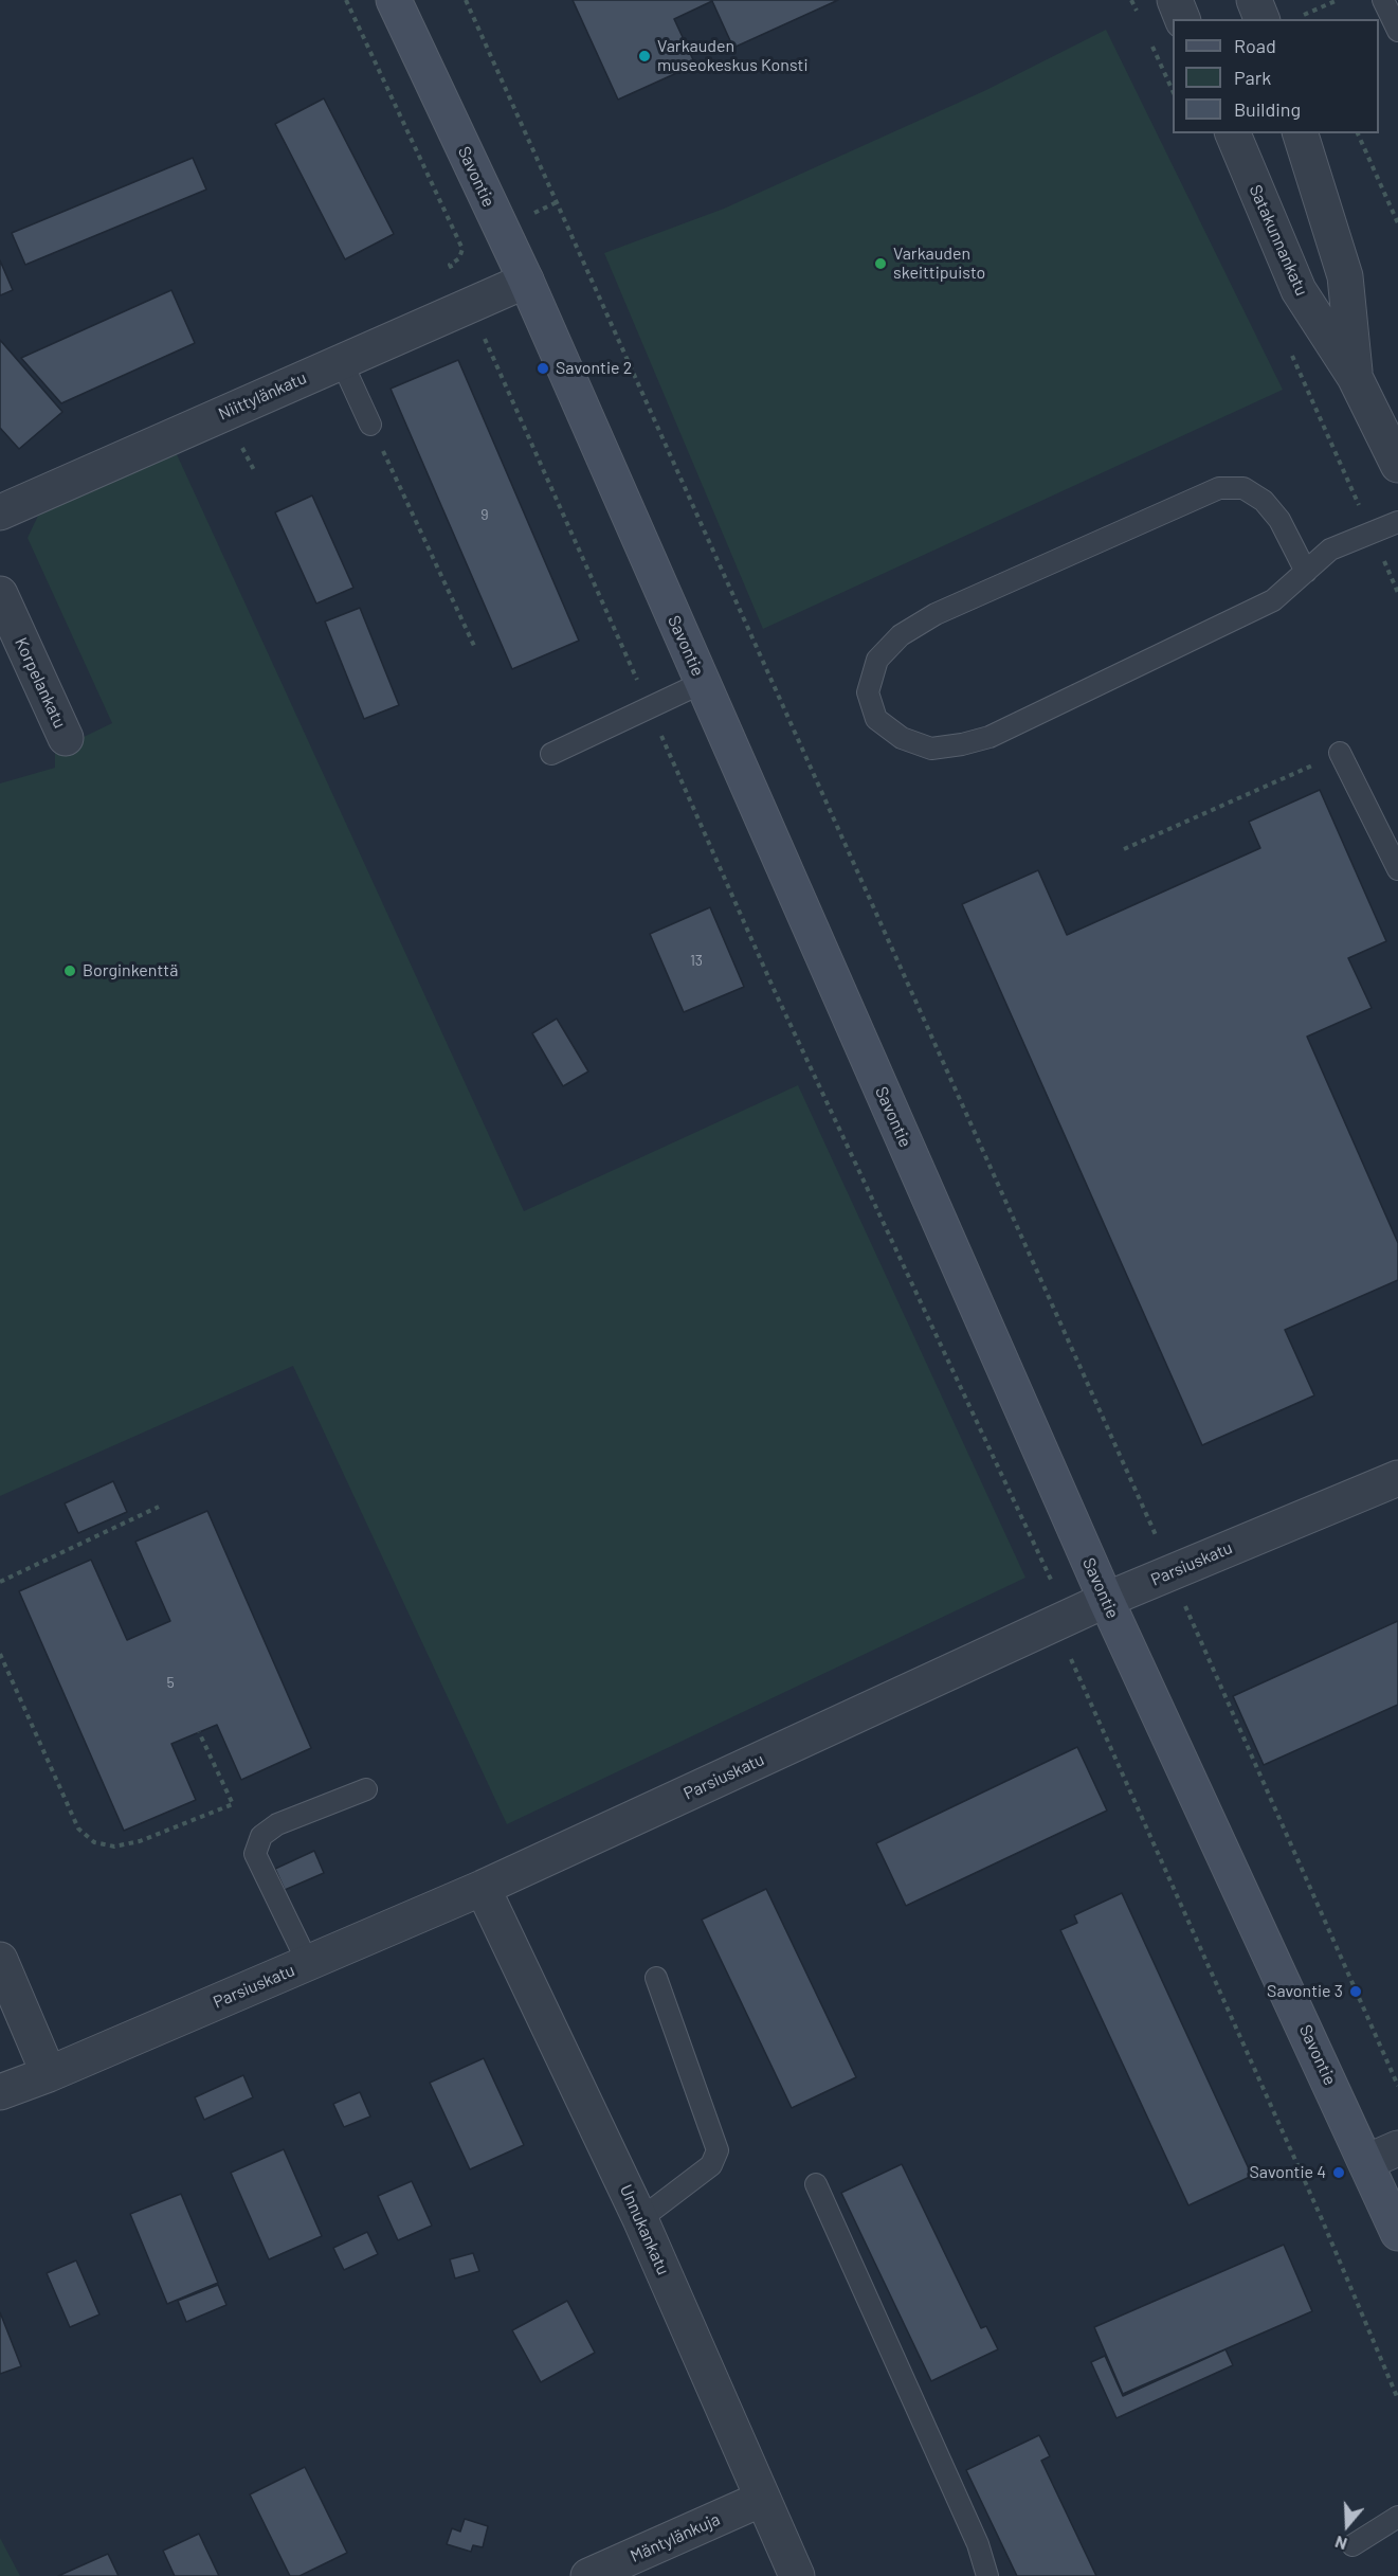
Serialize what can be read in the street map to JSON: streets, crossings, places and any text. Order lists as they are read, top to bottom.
{
  "streets": {
    "street": [
      "Savontie",
      "Satakunnankatu",
      "Niittylänkatu",
      "Korpelankatu",
      "Parsiuskatu",
      "Unnukankatu",
      "Mäntylänkuja"
    ]
  },
  "crossings": [
    ["Savontie", "Niittylänkatu"],
    ["Savontie", "Parsiuskatu"],
    ["Parsiuskatu", "Unnukankatu"],
    ["Unnukankatu", "Mäntylänkuja"]
  ],
  "places": [
    "Varkauden museokeskus Konsti",
    "Varkauden skeittipuisto",
    "Savontie 2",
    "Borginkenttä",
    "Savontie 3",
    "Savontie 4"
  ],
  "house_numbers": ["9", "13", "5"],
  "legend": ["Road", "Park", "Building"],
  "north": "bottom"
}
